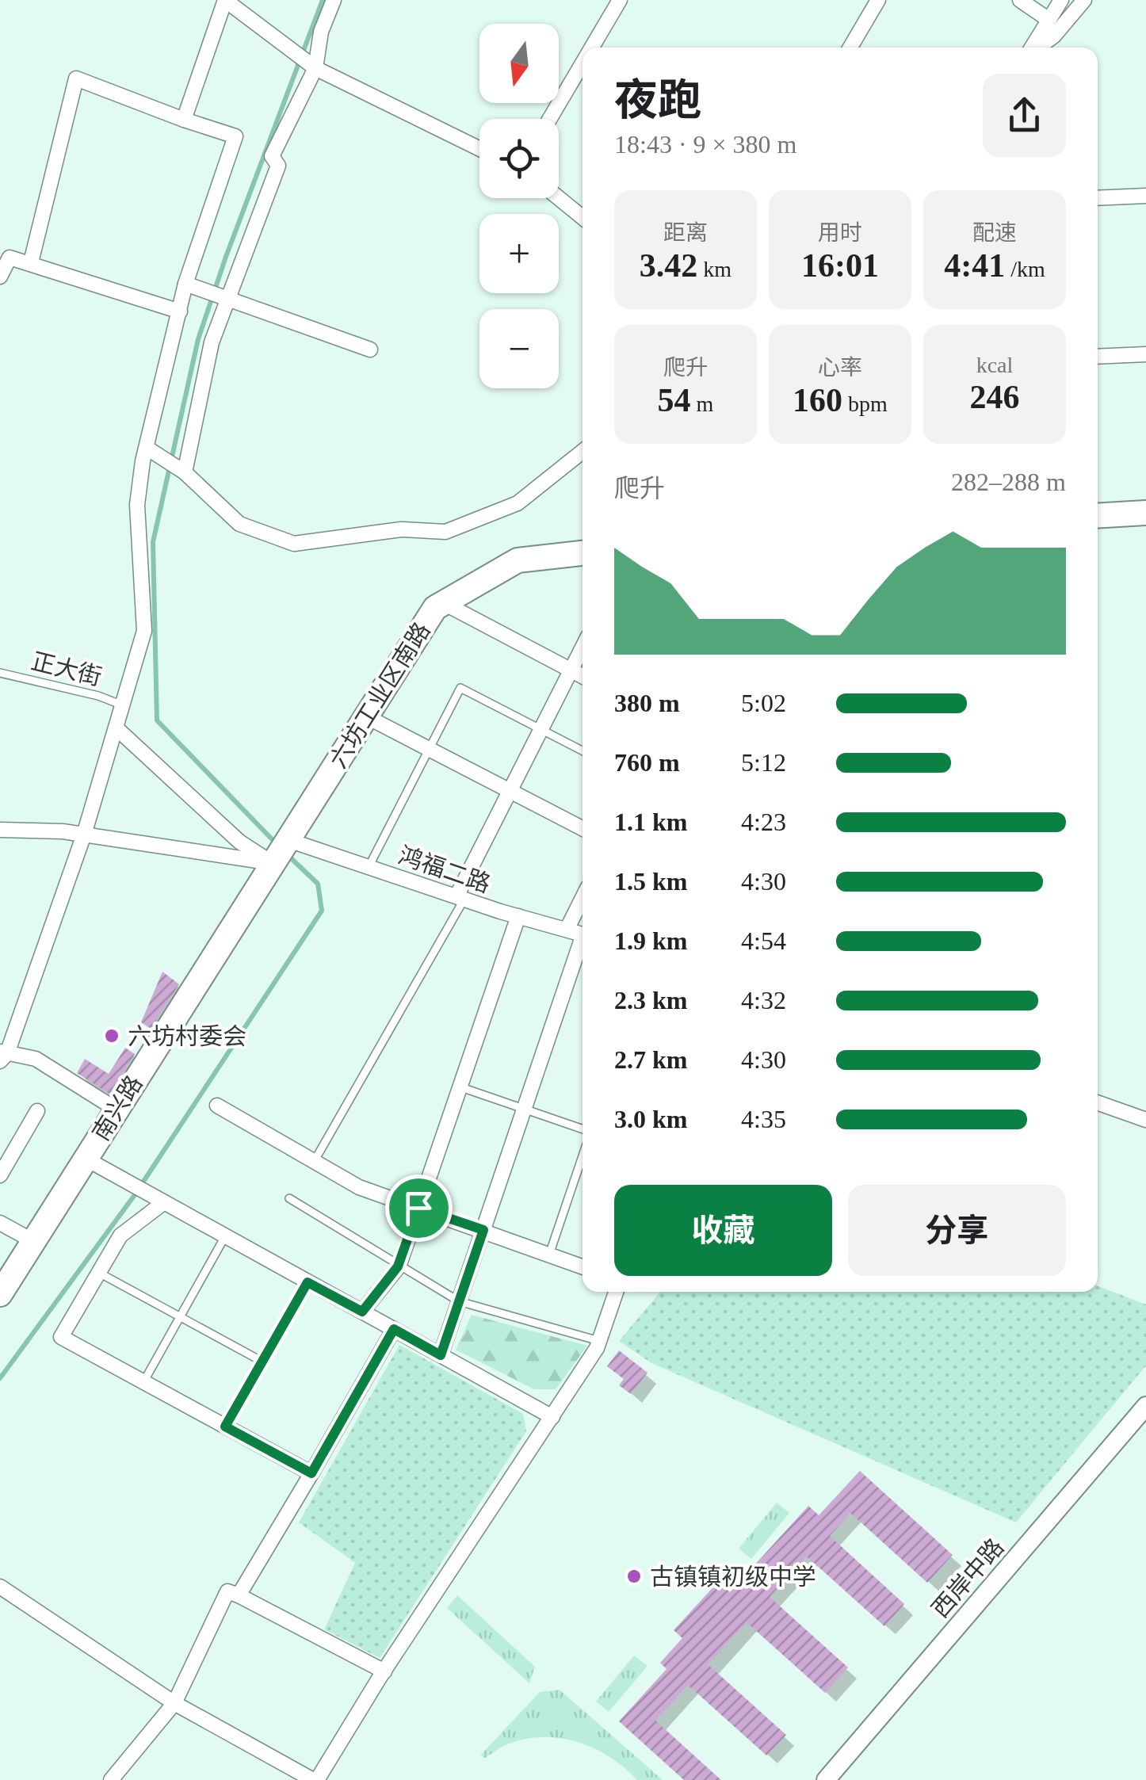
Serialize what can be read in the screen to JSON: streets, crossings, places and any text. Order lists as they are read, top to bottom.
{
  "streets": {
    "main road": ["六坊工业区南路", "南兴路"],
    "street": ["鸿福二路", "西岸中路"],
    "lane": ["正大街"]
  },
  "crossings": [
    ["六坊工业区南路", "鸿福二路"],
    ["六坊工业区南路", "南兴路"],
    ["鸿福二路", "南兴路"]
  ],
  "places": ["六坊村委会", "古镇镇初级中学"],
  "north": "bottom",
  "page": {
    "map_buttons": ["+", "−"],
    "heading": ["夜跑", "18:43 · 9 × 380 m"],
    "stats": [
      ["距离", "3.42 km"],
      ["用时", "16:01"],
      ["配速", "4:41 /km"],
      ["爬升", "54 m"],
      ["心率", "160 bpm"],
      ["kcal", "246"]
    ],
    "chart": ["爬升", "282–288 m"],
    "list": [
      {
        "name": "380 m",
        "note": "5:02"
      },
      {
        "name": "760 m",
        "note": "5:12"
      },
      {
        "name": "1.1 km",
        "note": "4:23"
      },
      {
        "name": "1.5 km",
        "note": "4:30"
      },
      {
        "name": "1.9 km",
        "note": "4:54"
      },
      {
        "name": "2.3 km",
        "note": "4:32"
      },
      {
        "name": "2.7 km",
        "note": "4:30"
      },
      {
        "name": "3.0 km",
        "note": "4:35"
      }
    ],
    "buttons": ["收藏", "分享"]
  }
}
